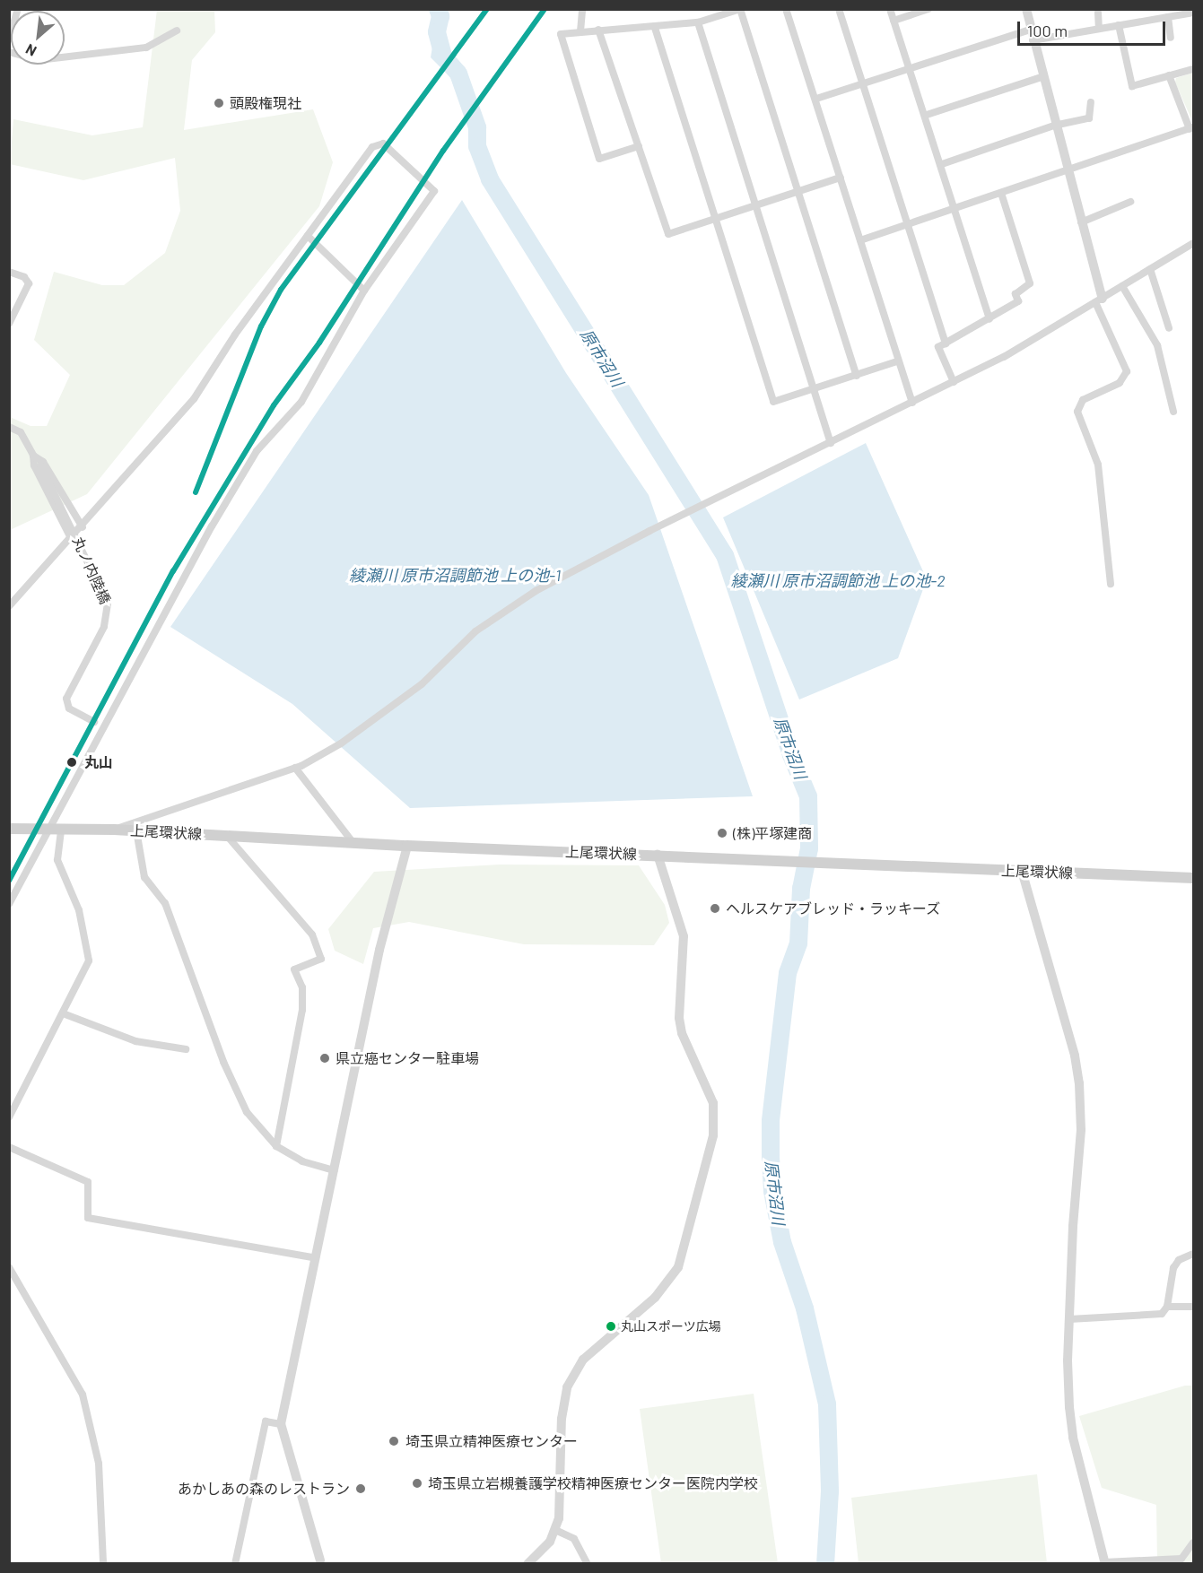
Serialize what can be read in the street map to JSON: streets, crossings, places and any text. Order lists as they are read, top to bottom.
{
  "streets": {
    "main road": ["上尾環状線"],
    "street": ["丸ノ内陸橋"]
  },
  "water": ["原市沼川", "綾瀬川 原市沼調節池 上の池-1", "綾瀬川 原市沼調節池 上の池-2"],
  "places": [
    "頭殿権現社",
    "丸山",
    "(株)平塚建商",
    "ヘルスケアブレッド・ラッキーズ",
    "県立癌センター駐車場",
    "丸山スポーツ広場",
    "埼玉県立精神医療センター",
    "埼玉県立岩槻養護学校精神医療センター医院内学校",
    "あかしあの森のレストラン"
  ],
  "scale_bar": "100 m",
  "north": "bottom left"
}
